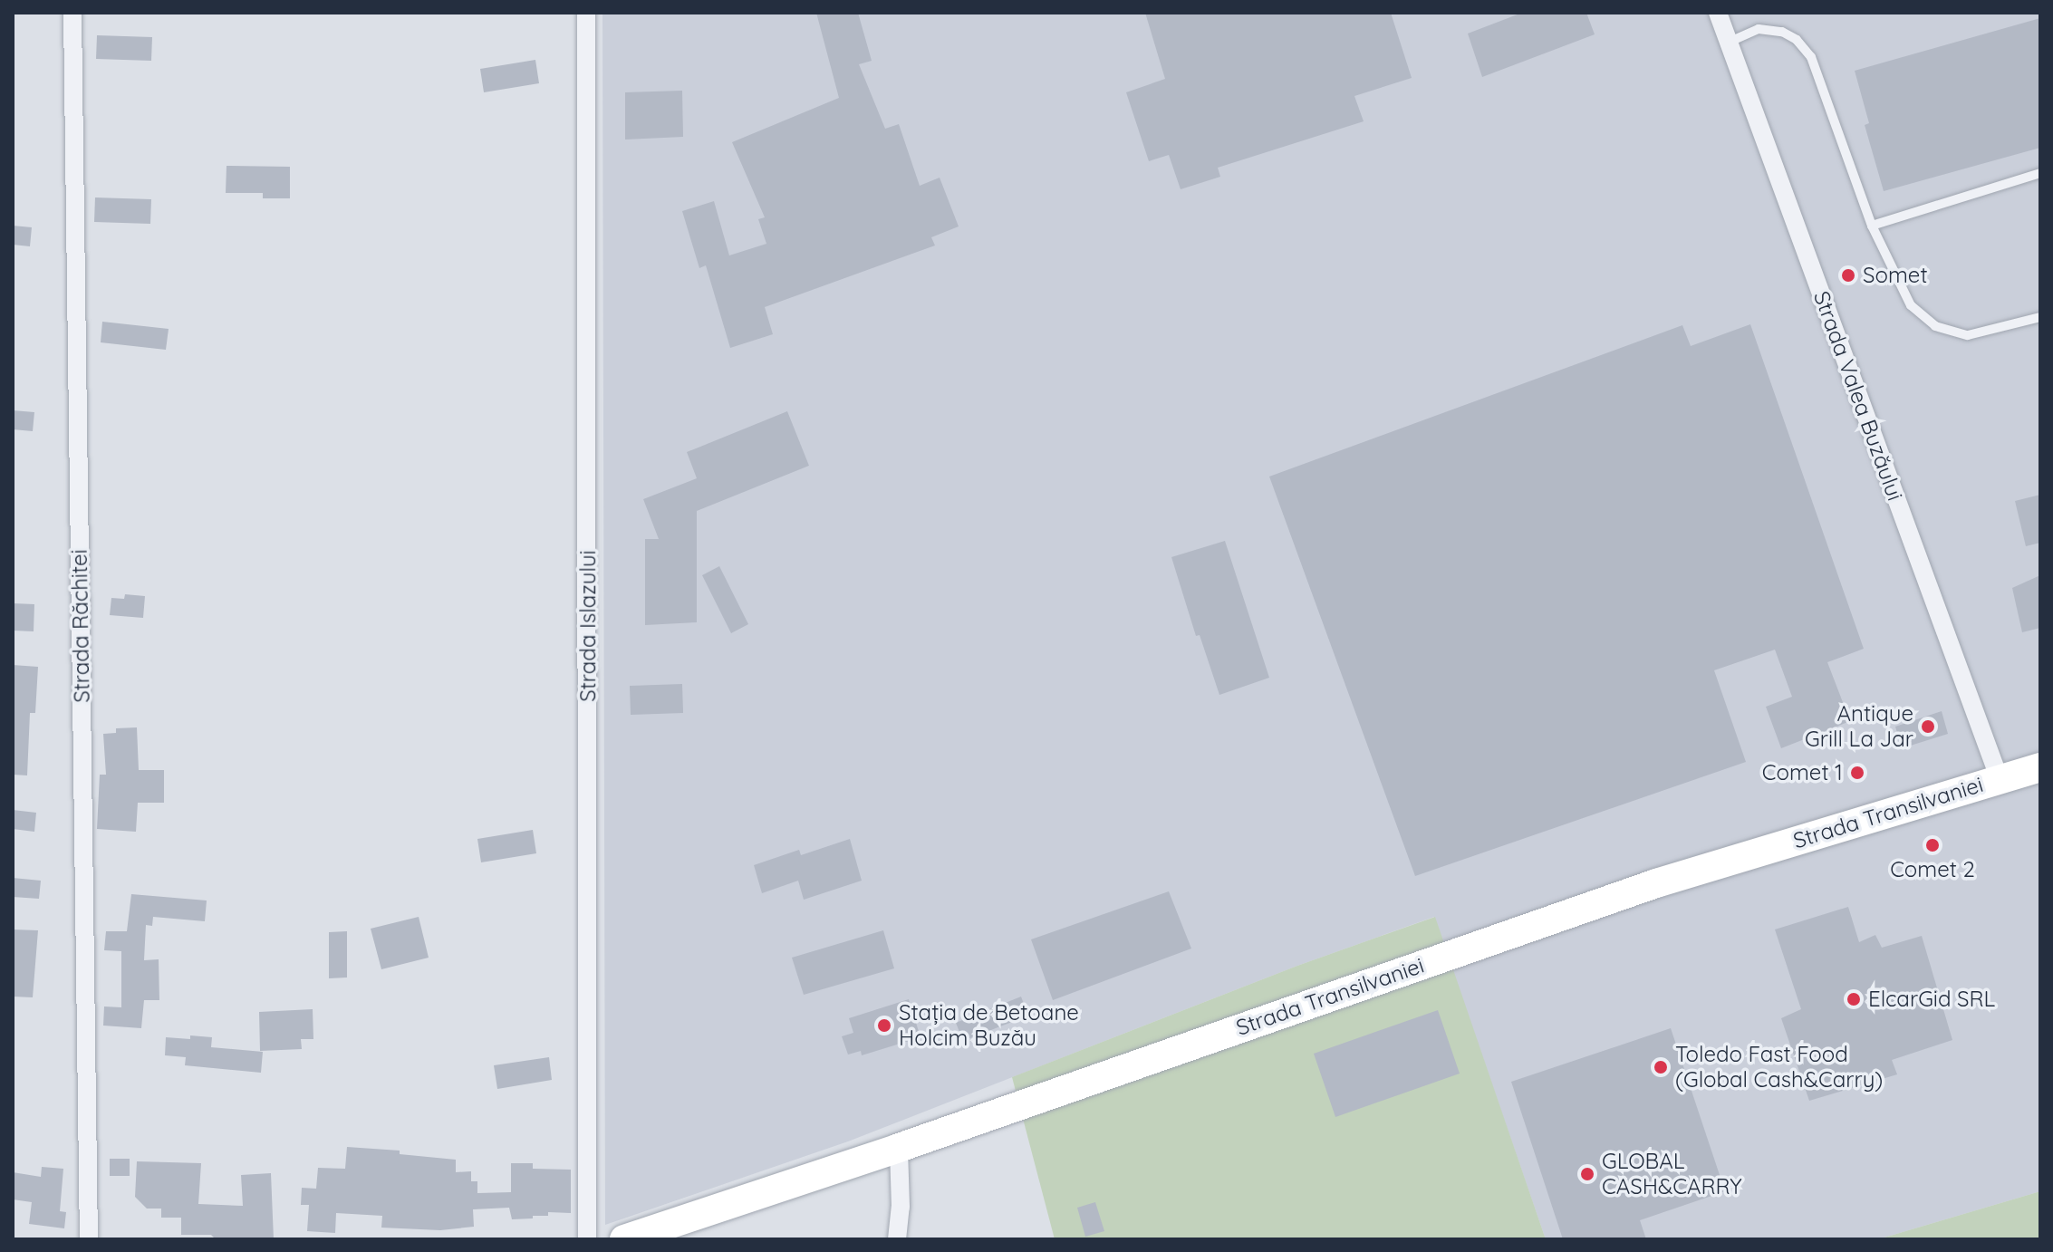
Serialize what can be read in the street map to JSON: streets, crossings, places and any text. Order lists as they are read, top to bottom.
{
  "streets": {
    "main road": ["Strada Transilvaniei"],
    "street": ["Strada Valea Buzăului", "Strada Răchitei", "Strada Islazului"]
  },
  "crossings": [
    ["Strada Valea Buzăului", "Strada Transilvaniei"]
  ],
  "places": [
    "Somet",
    "Antique Grill La Jar",
    "Comet 1",
    "Comet 2",
    "ElcarGid SRL",
    "Stația de Betoane Holcim Buzău",
    "Toledo Fast Food (Global Cash&Carry)",
    "GLOBAL CASH&CARRY"
  ]
}
